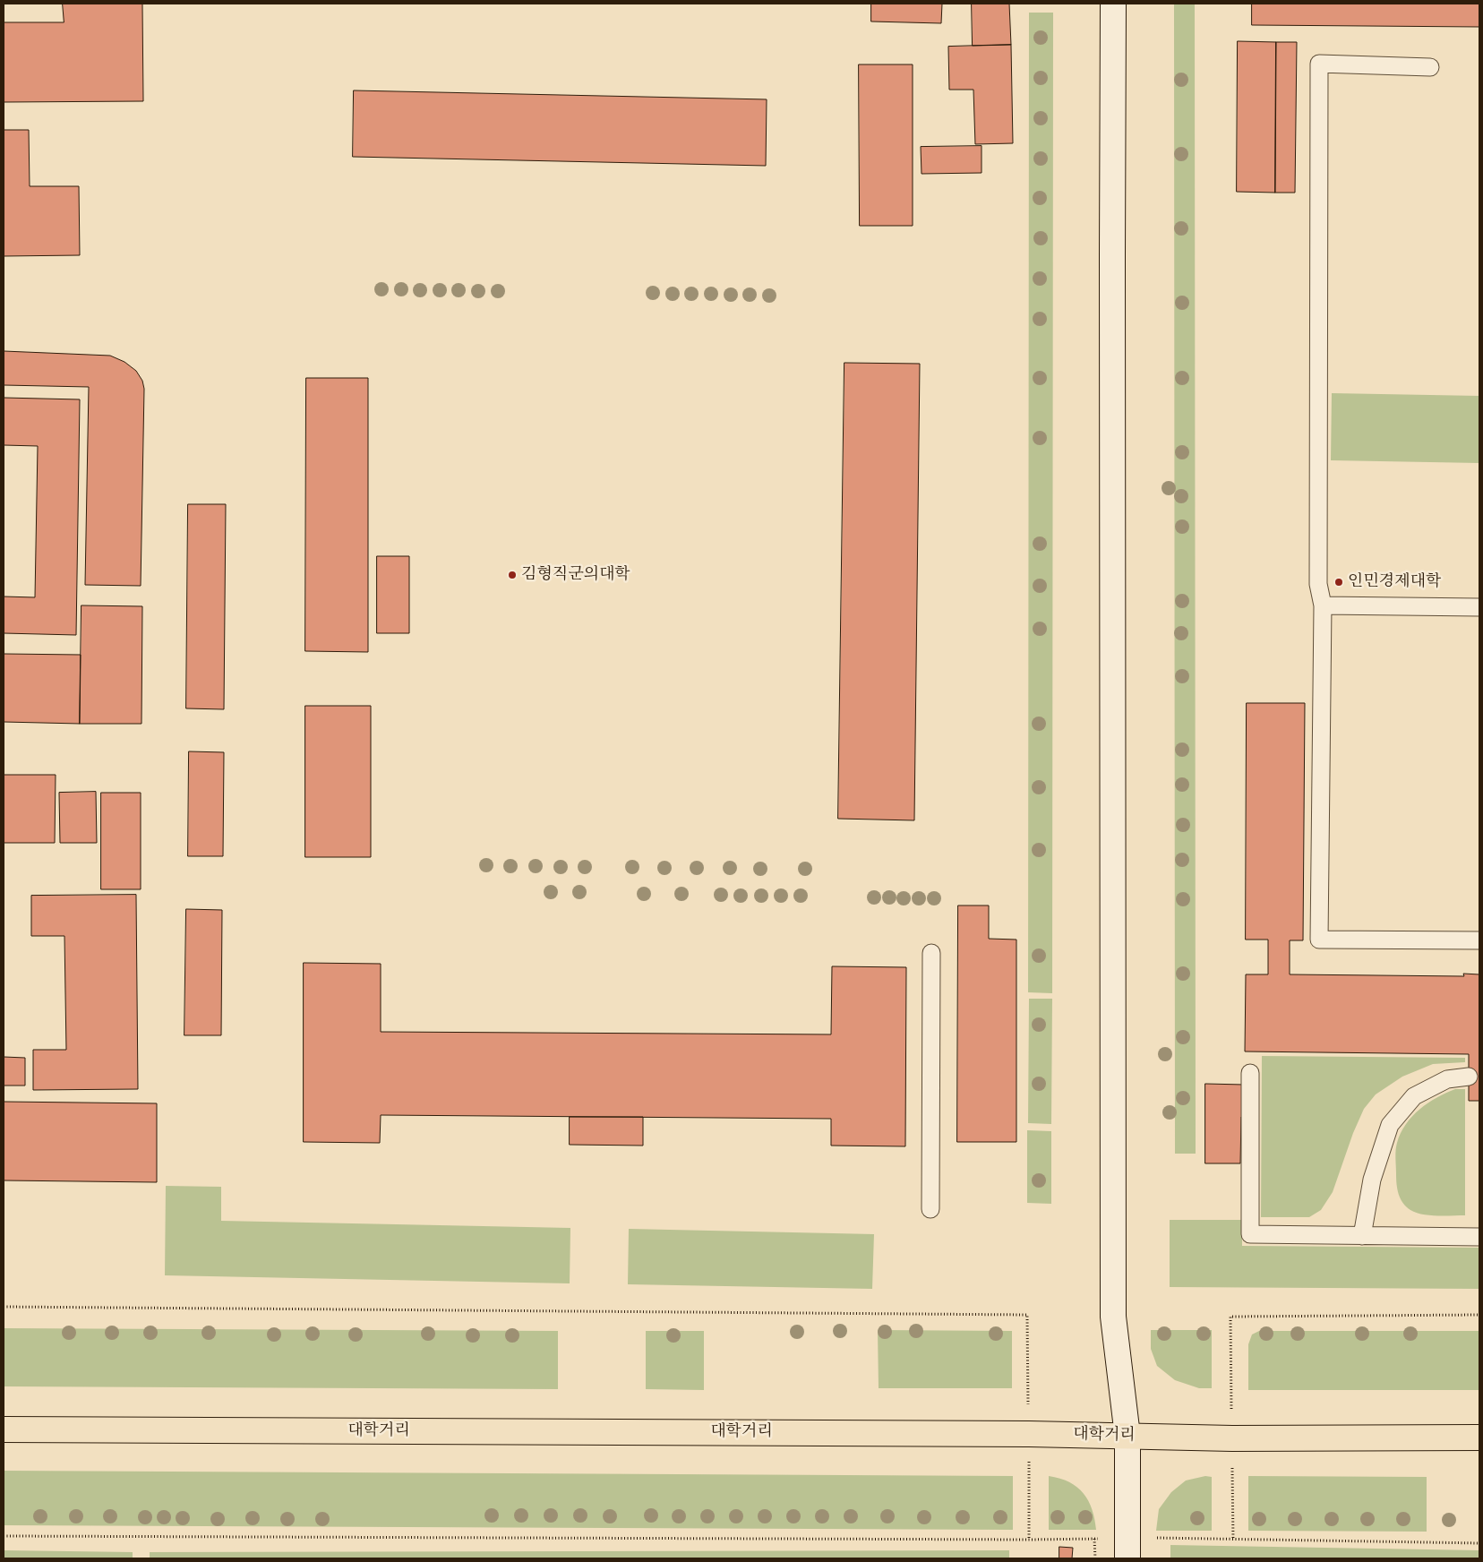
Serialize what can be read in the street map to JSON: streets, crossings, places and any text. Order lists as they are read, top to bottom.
{
  "streets": {
    "main road": ["대학거리"]
  },
  "places": ["김형직군의대학", "인민경제대학"]
}
